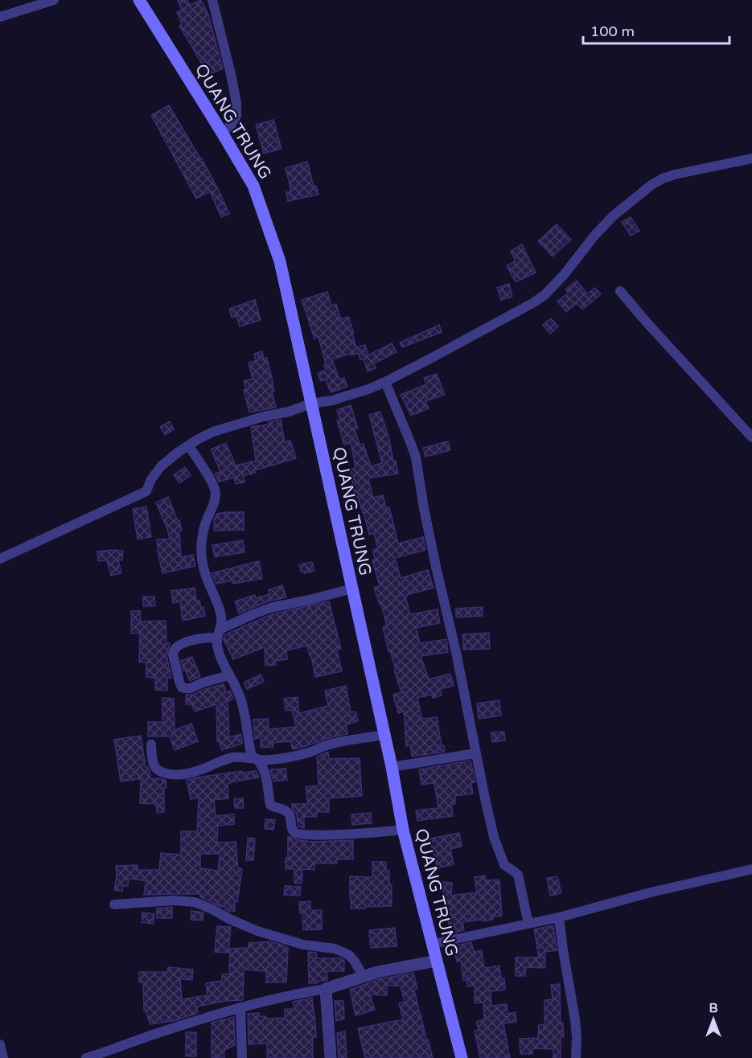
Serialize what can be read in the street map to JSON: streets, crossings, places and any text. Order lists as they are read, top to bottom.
{
  "streets": {
    "main road": ["QUANG TRUNG"]
  },
  "scale_bar": "100 m",
  "north": "top"
}
